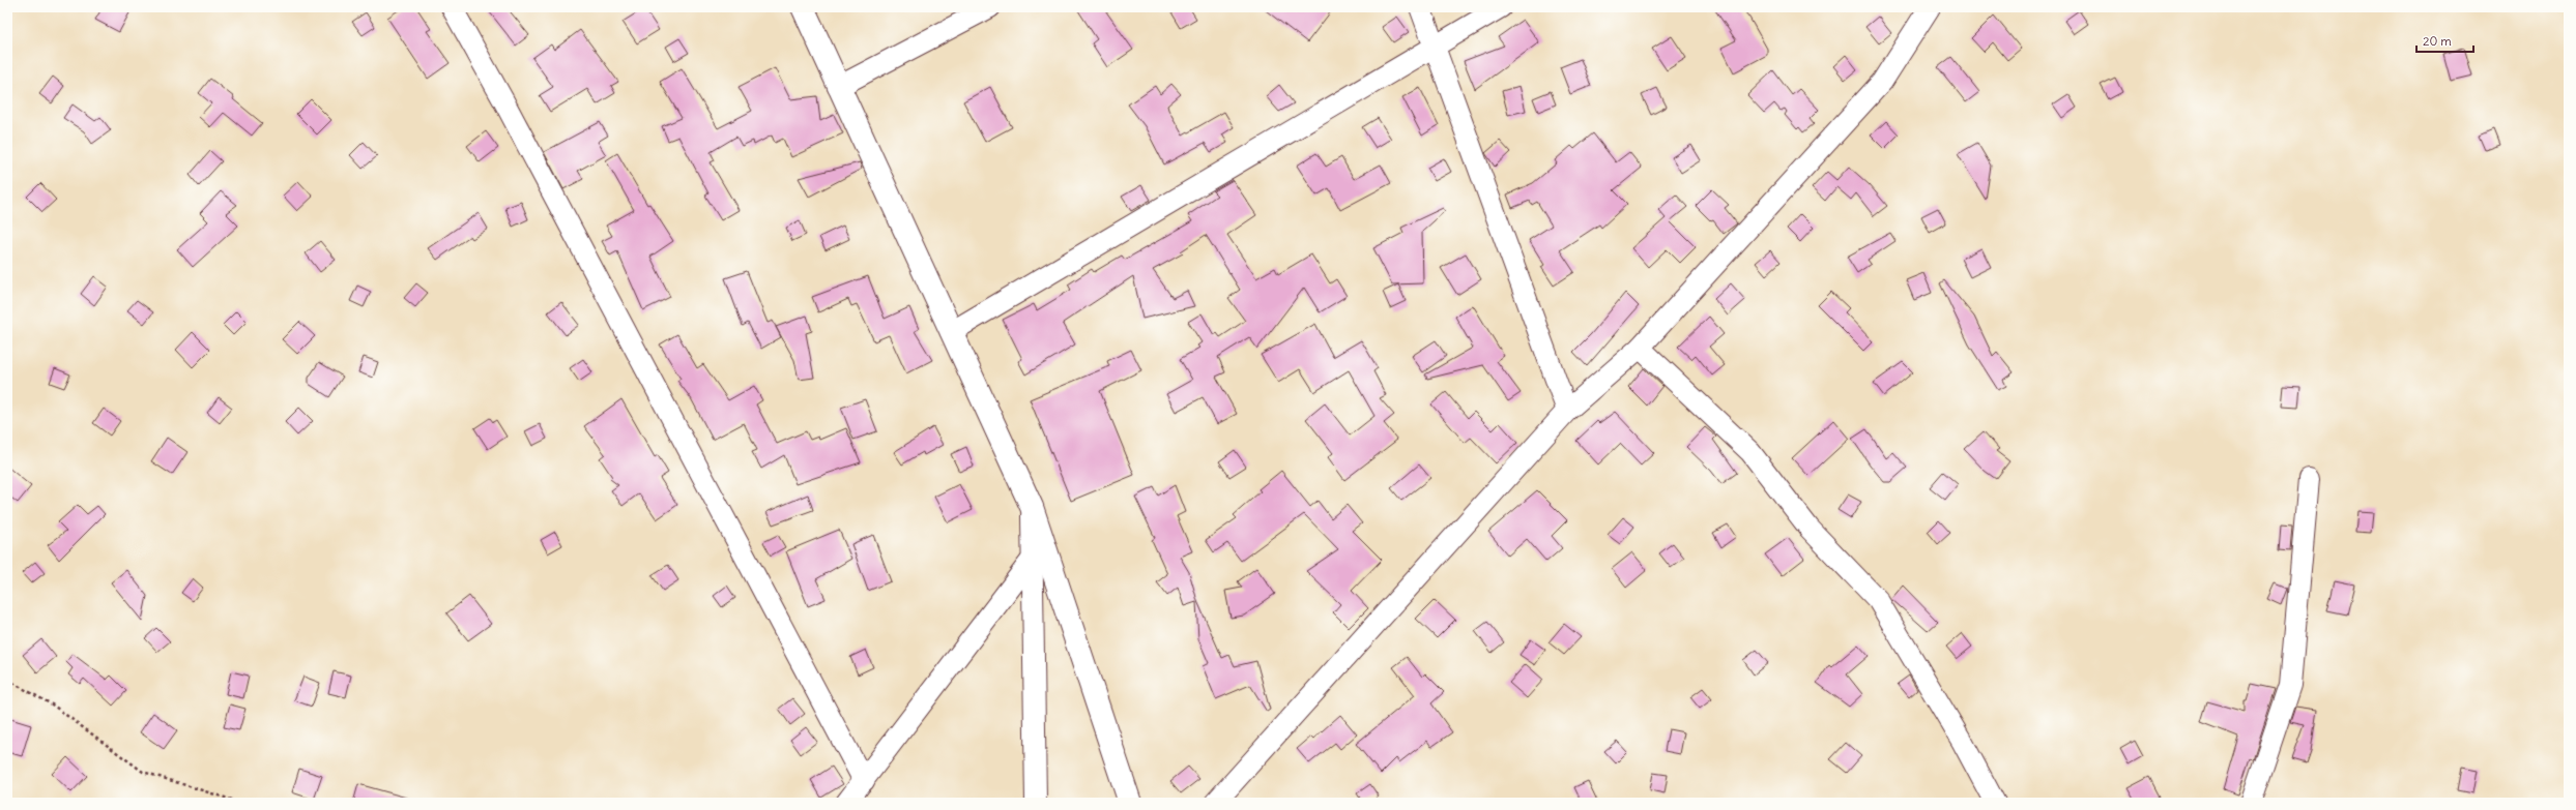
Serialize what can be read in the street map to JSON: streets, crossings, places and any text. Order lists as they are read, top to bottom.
{
  "scale_bar": "20 m"
}
